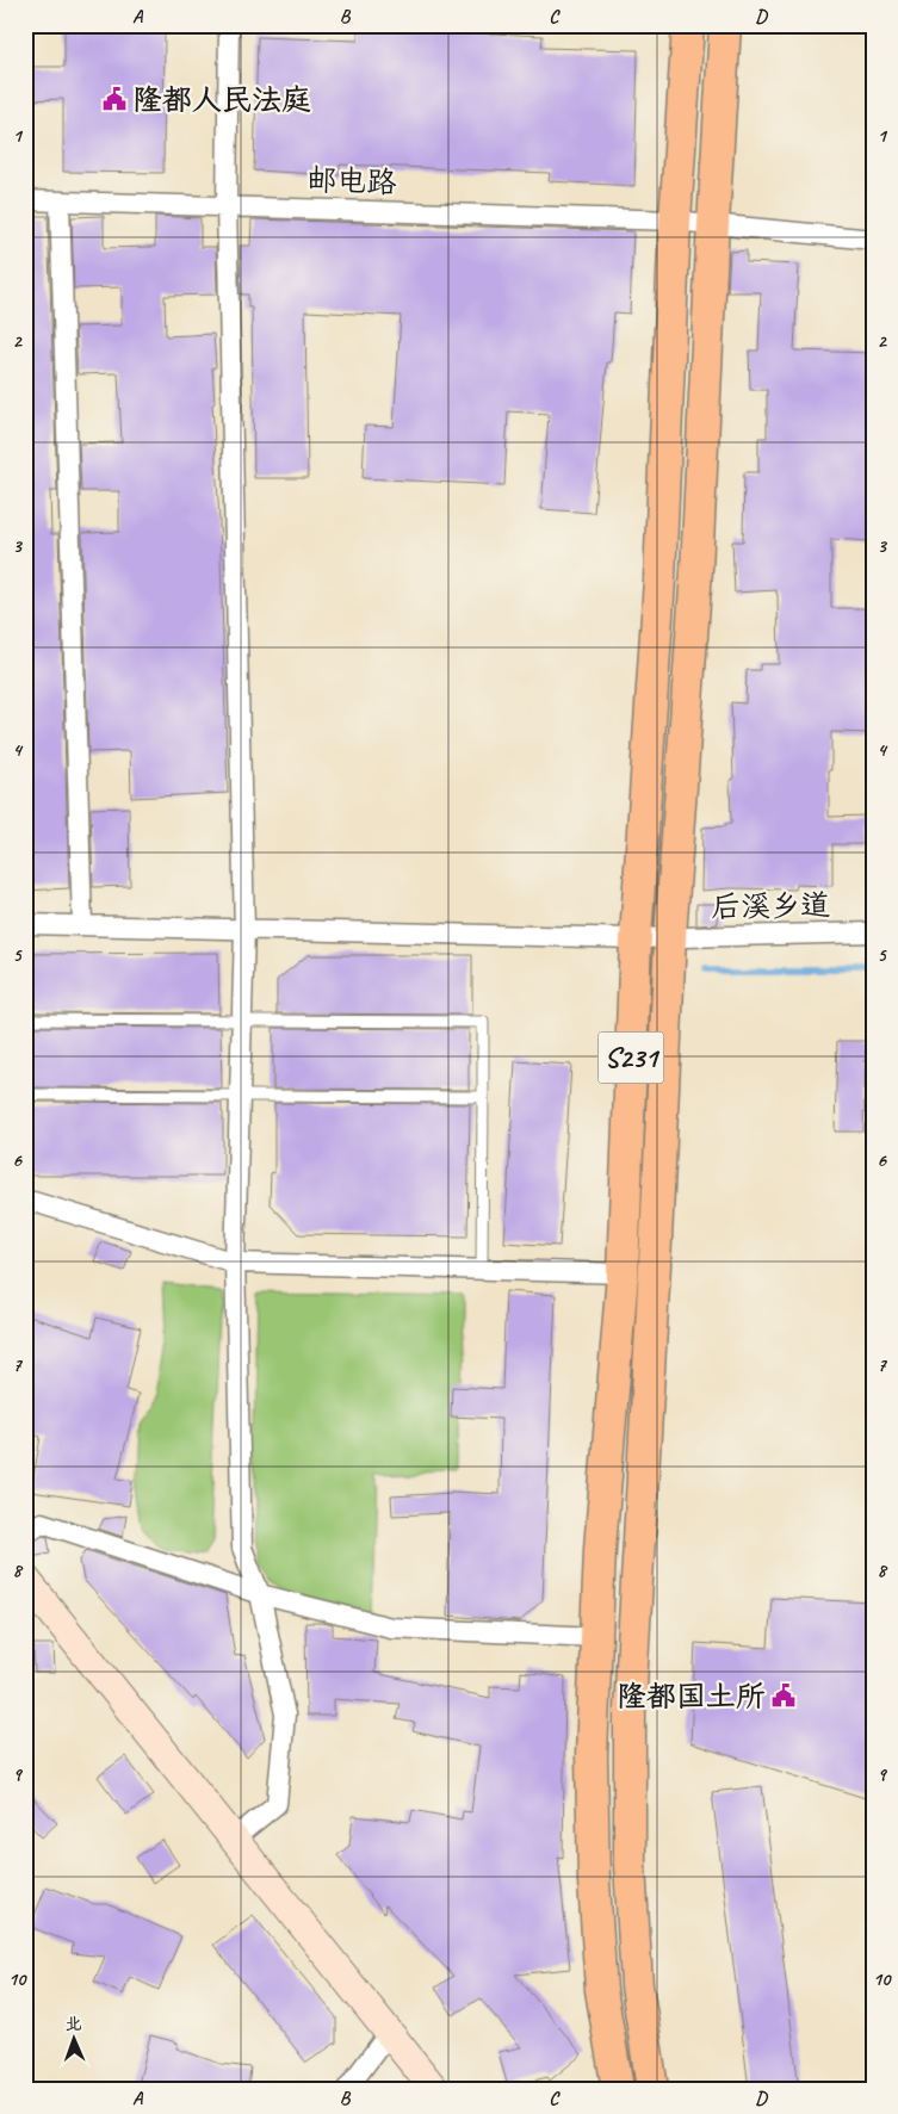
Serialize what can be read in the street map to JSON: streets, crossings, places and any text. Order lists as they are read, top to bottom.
{
  "streets": {
    "main road": ["S231"],
    "street": ["邮电路", "后溪乡道"]
  },
  "crossings": [
    ["邮电路", "S231"],
    ["后溪乡道", "S231"]
  ],
  "places": {
    "public building": ["隆都人民法庭", "隆都国土所"]
  },
  "north": "top",
  "grid": {
    "columns": [
      "A",
      "B",
      "C",
      "D"
    ],
    "rows": [
      "1",
      "2",
      "3",
      "4",
      "5",
      "6",
      "7",
      "8",
      "9",
      "10"
    ]
  }
}
